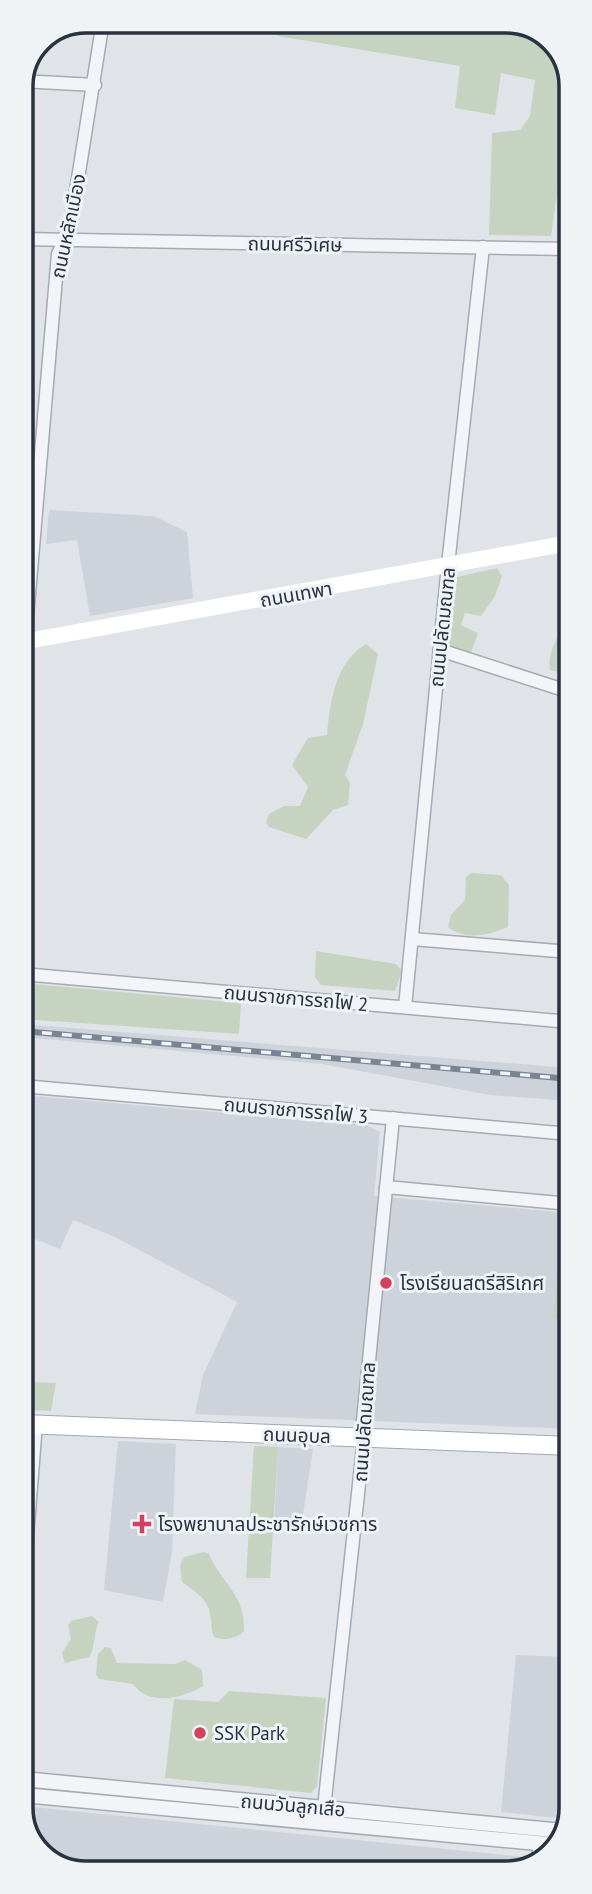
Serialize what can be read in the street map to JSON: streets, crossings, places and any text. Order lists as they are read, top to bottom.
{
  "streets": {
    "main road": ["ถนนเทพา", "ถนนอุบล"],
    "street": [
      "ถนนหลักเมือง",
      "ถนนศรีวิเศษ",
      "ถนนปลัดมณฑล",
      "ถนนราชการรถไฟ 2",
      "ถนนราชการรถไฟ 3",
      "ถนนวันลูกเสือ"
    ]
  },
  "crossings": [
    ["ถนนหลักเมือง", "ถนนศรีวิเศษ"],
    ["ถนนศรีวิเศษ", "ถนนปลัดมณฑล"],
    ["ถนนเทพา", "ถนนปลัดมณฑล"],
    ["ถนนปลัดมณฑล", "ถนนราชการรถไฟ 2"],
    ["ถนนปลัดมณฑล", "ถนนราชการรถไฟ 3"],
    ["ถนนปลัดมณฑล", "ถนนอุบล"],
    ["ถนนปลัดมณฑล", "ถนนวันลูกเสือ"]
  ],
  "places": {
    "other": ["โรงเรียนสตรีสิริเกศ", "SSK Park"],
    "health": ["โรงพยาบาลประชารักษ์เวชการ"]
  }
}
